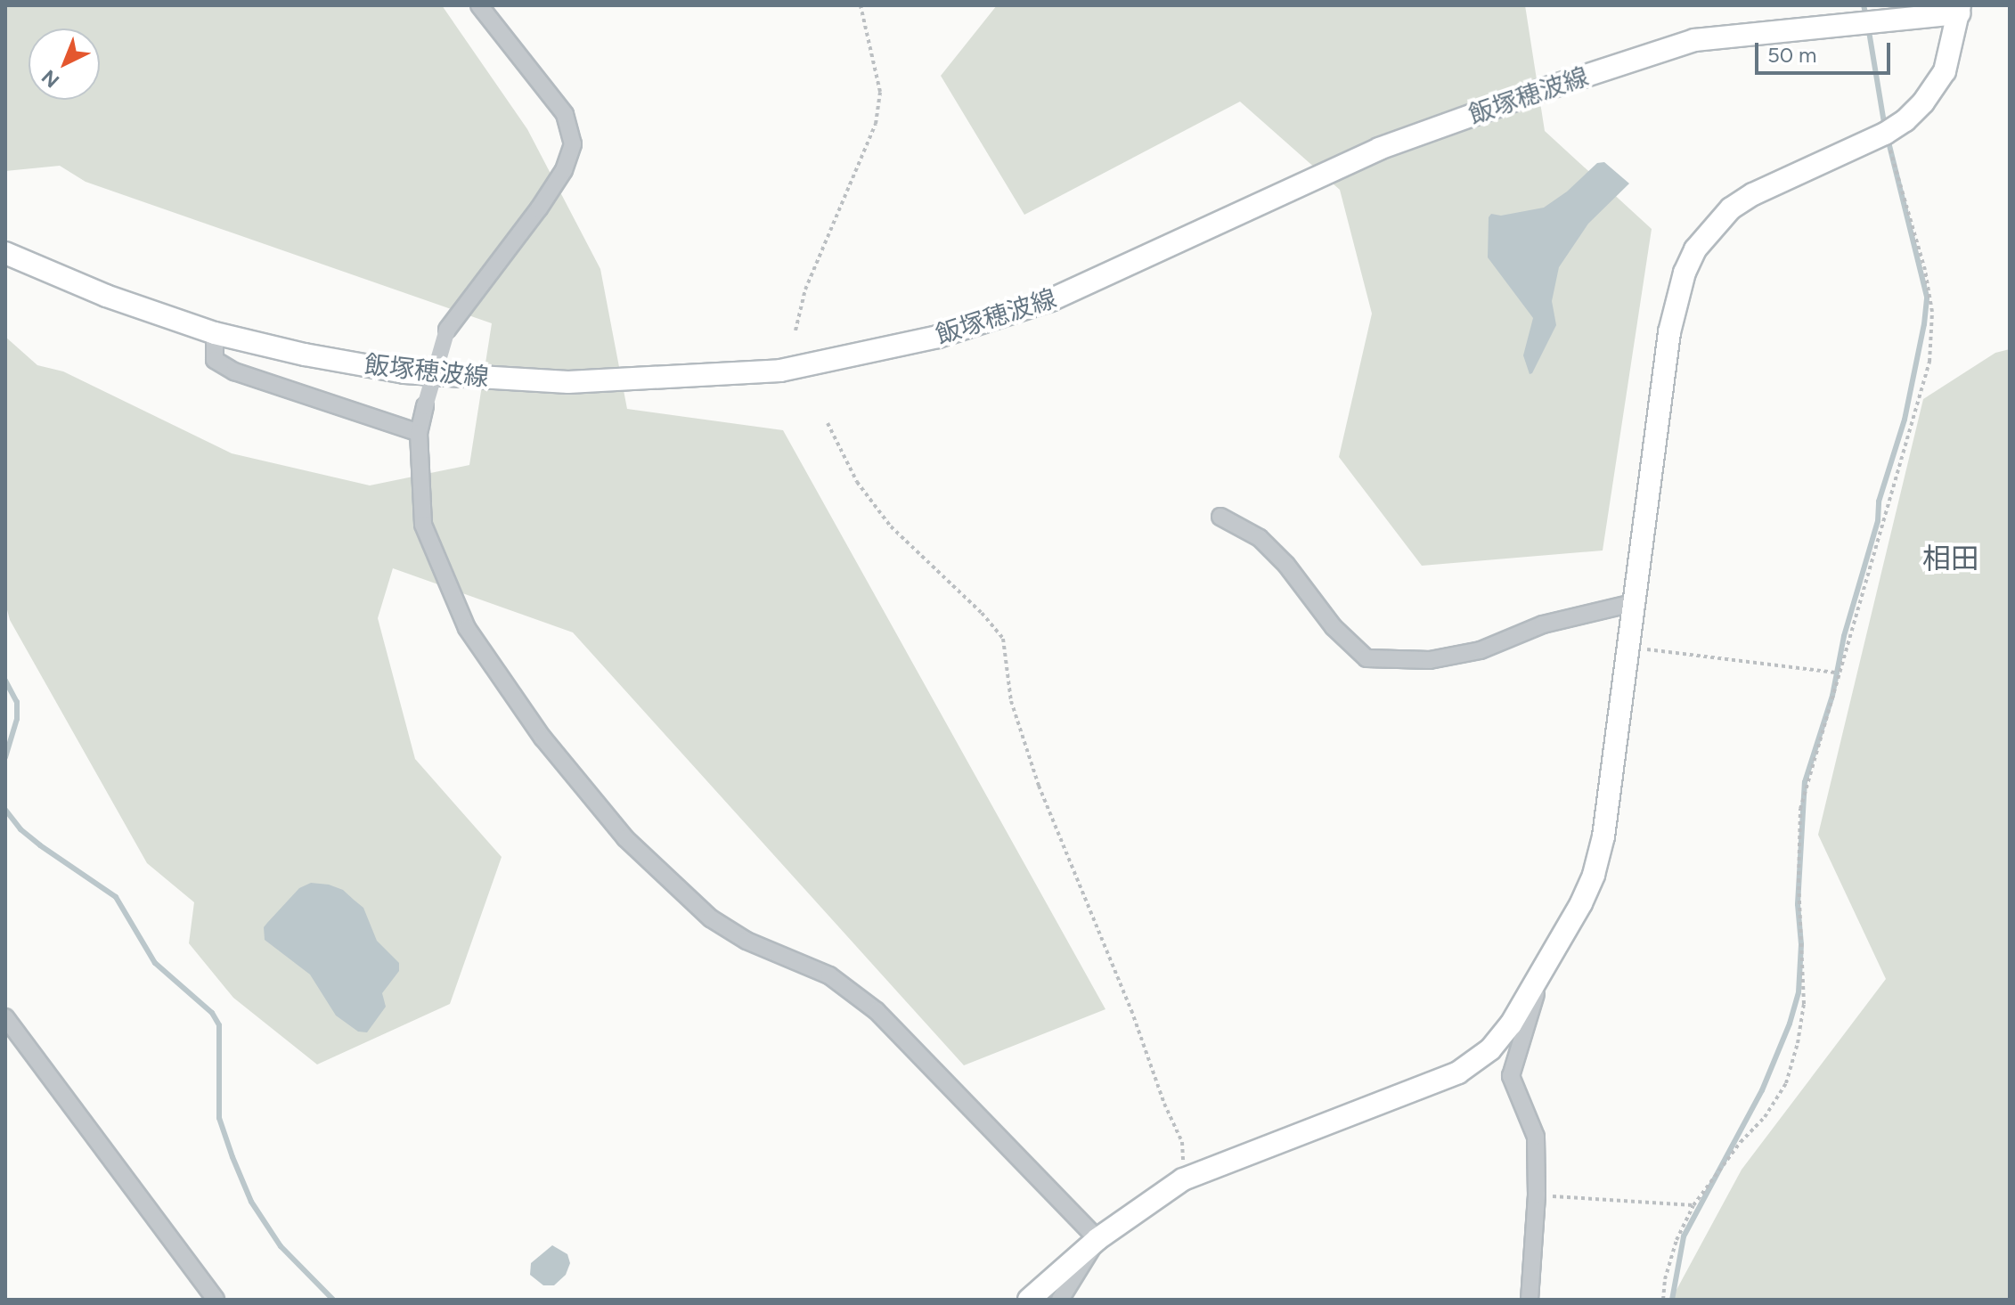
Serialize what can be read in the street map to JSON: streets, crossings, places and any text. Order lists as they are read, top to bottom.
{
  "streets": {
    "main road": ["飯塚穂波線"]
  },
  "districts": ["相田"],
  "scale_bar": "50 m",
  "north": "bottom left"
}
